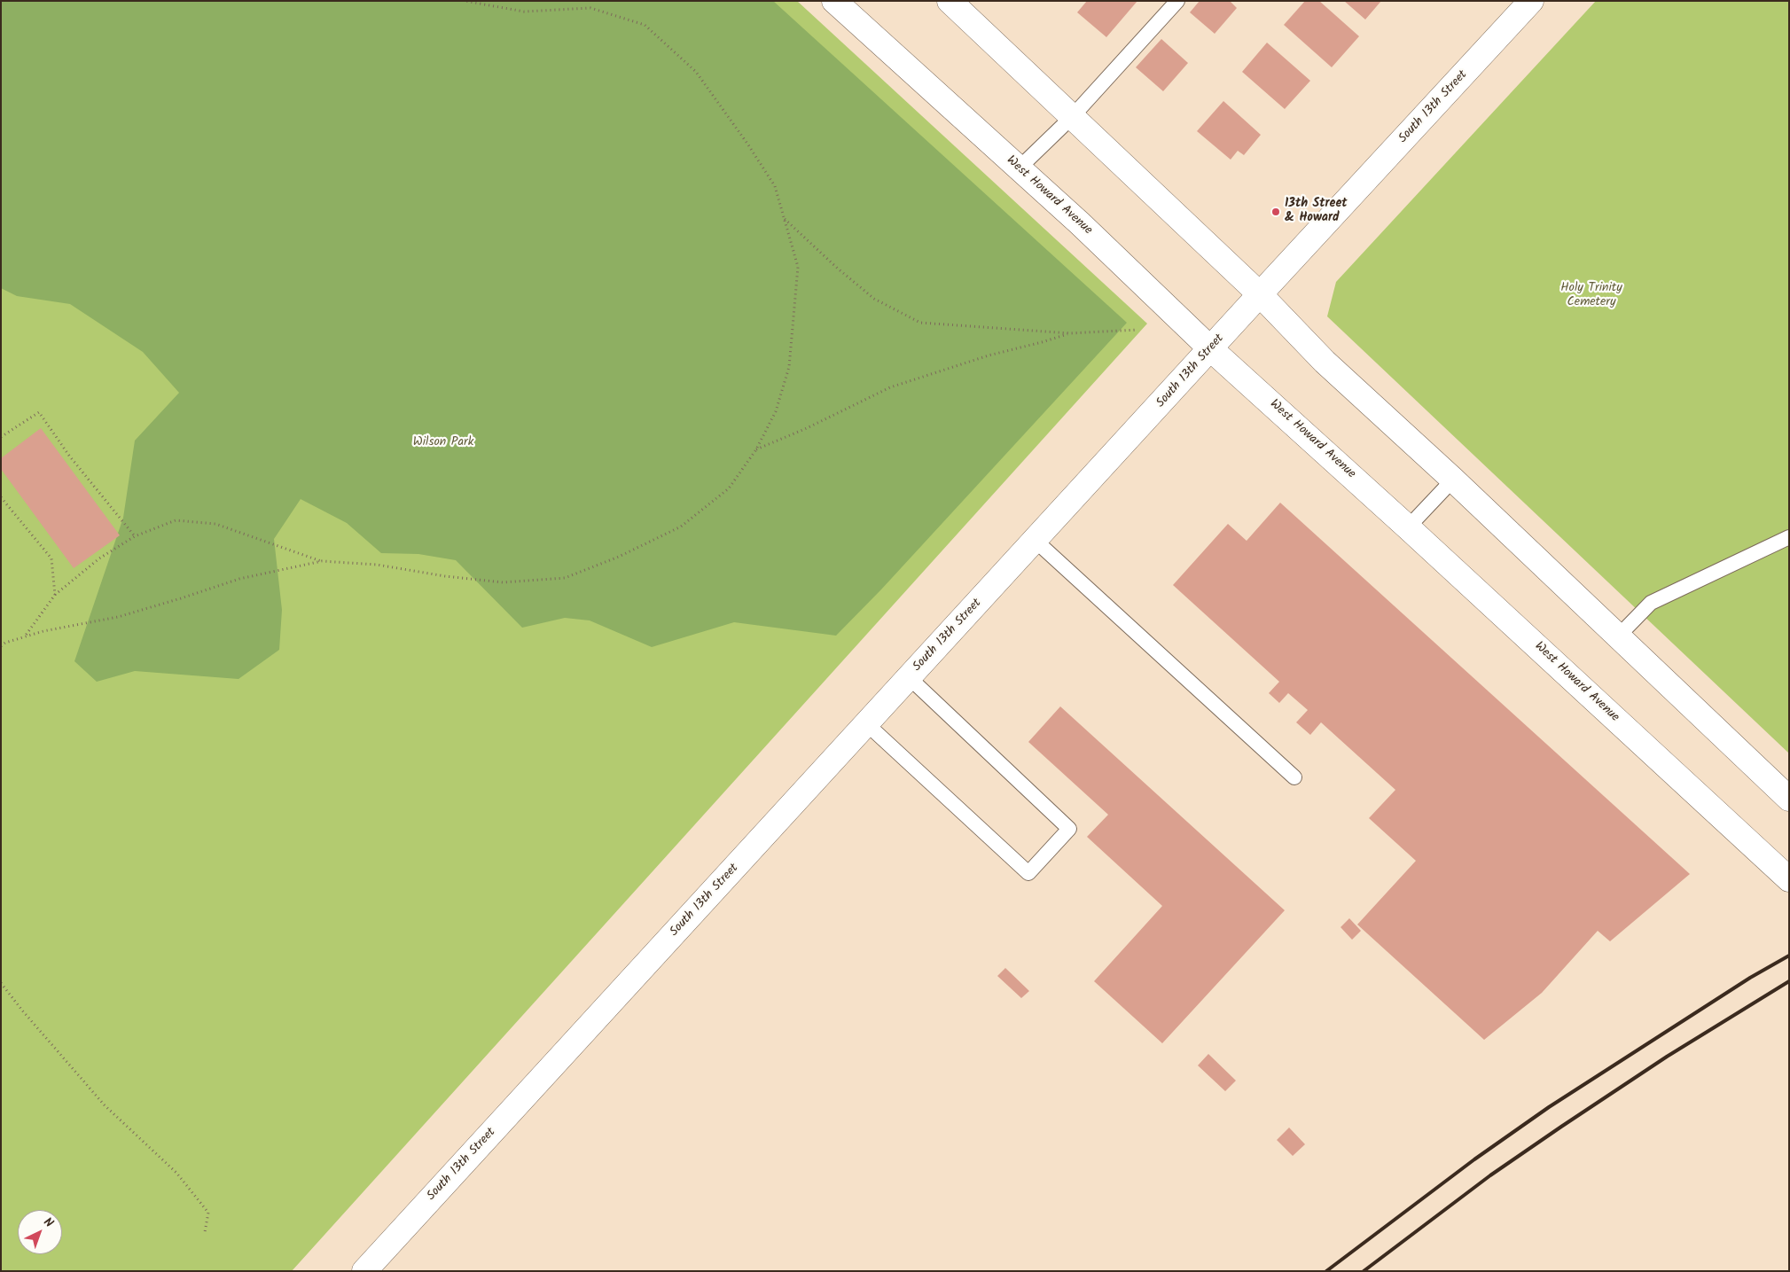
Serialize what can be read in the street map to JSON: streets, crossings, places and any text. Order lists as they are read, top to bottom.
{
  "streets": {
    "main road": ["South 13th Street", "West Howard Avenue"]
  },
  "crossings": [
    ["South 13th Street", "West Howard Avenue"]
  ],
  "parks": ["Holy Trinity Cemetery", "Wilson Park"],
  "places": ["13th Street & Howard"],
  "north": "top right"
}
